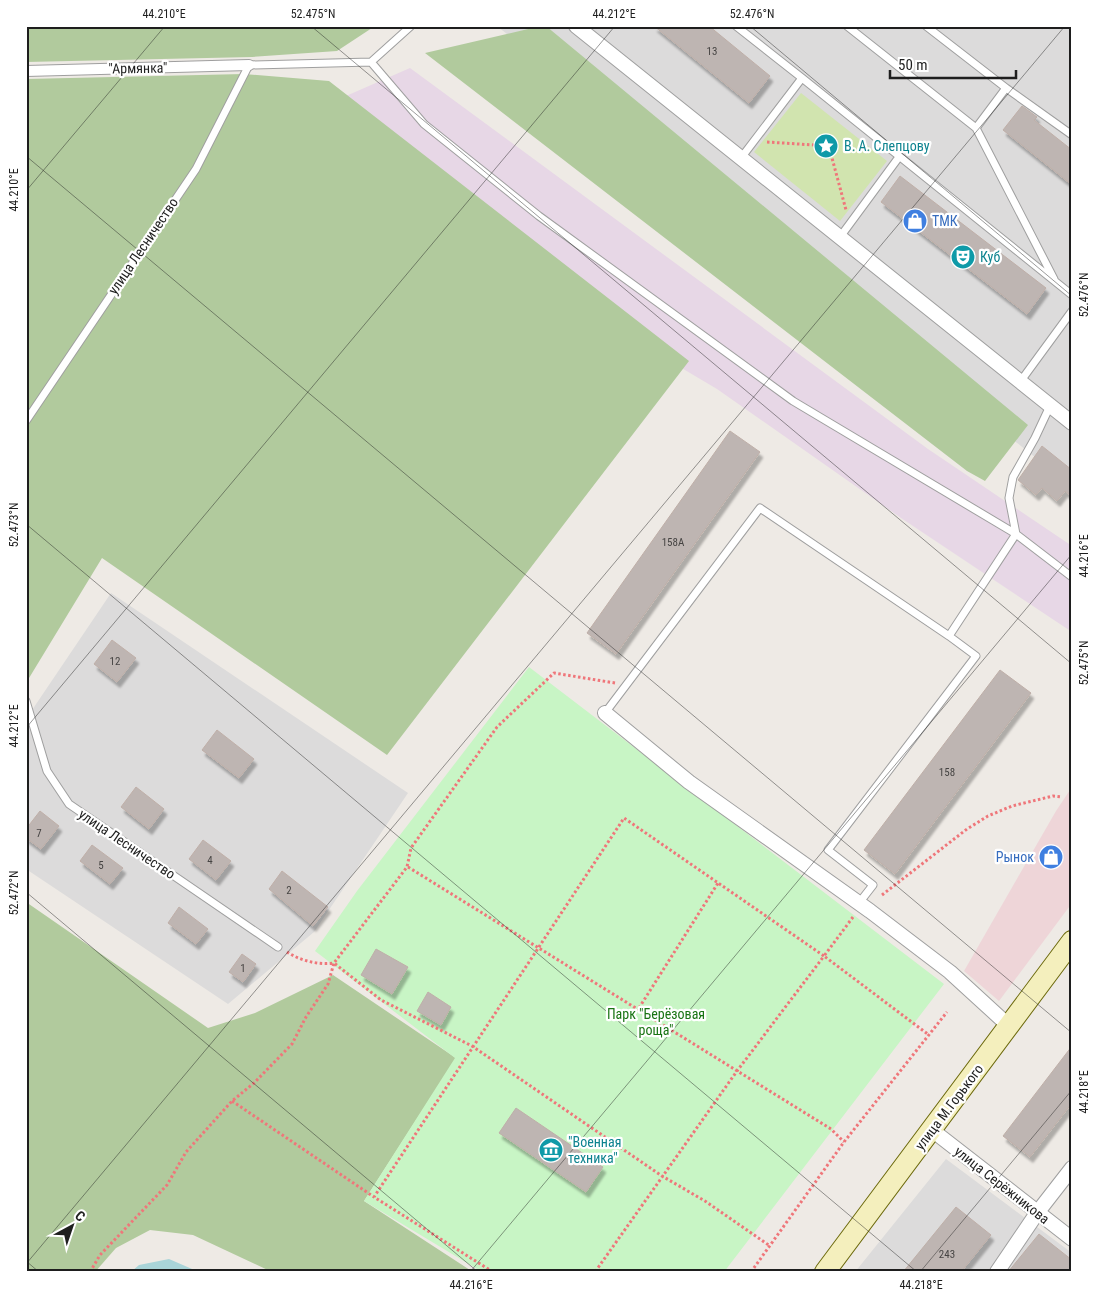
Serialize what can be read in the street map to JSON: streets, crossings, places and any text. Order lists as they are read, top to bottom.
{
  "streets": {
    "main road": ["улица М.Горького"],
    "street": ["\"Армянка\"", "улица Серёжникова"],
    "lane": ["улица Лесничество"]
  },
  "crossings": [
    ["\"Армянка\"", "улица Лесничество"],
    ["улица М.Горького", "улица Серёжникова"]
  ],
  "parks": ["Парк \"Берёзовая роща\""],
  "places": {
    "place": ["В. А. Слепцову"],
    "shop": ["ТМК", "Рынок"],
    "theatre": ["Куб"],
    "museum": ["\"Военная техника\""]
  },
  "house_numbers": [
    "13",
    "158А",
    "12",
    "158",
    "7",
    "4",
    "5",
    "2",
    "1",
    "243"
  ],
  "scale_bar": "50 m",
  "north": "top right",
  "coordinates": [
    "44.210°E",
    "52.475°N",
    "44.212°E",
    "52.476°N",
    "52.473°N",
    "44.216°E",
    "52.472°N",
    "44.218°E"
  ]
}
